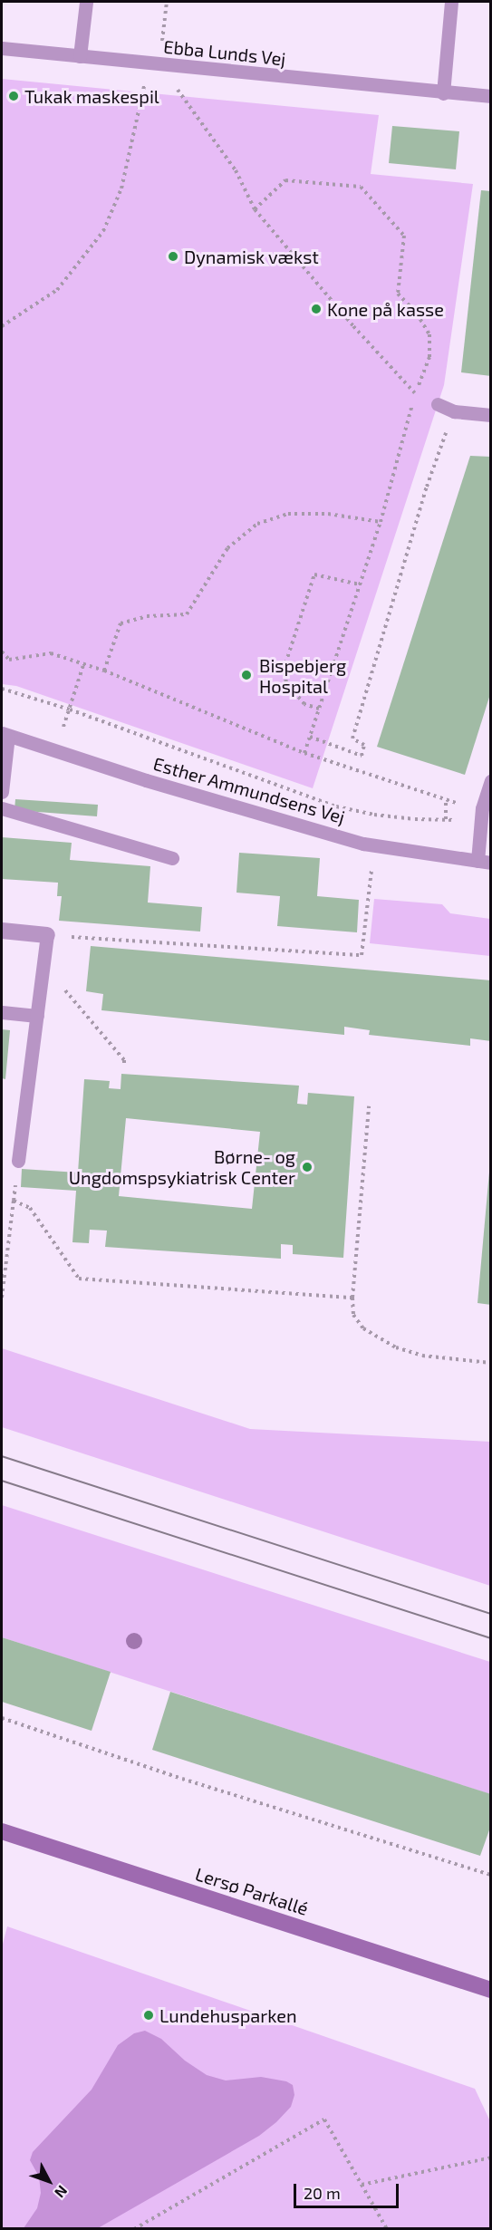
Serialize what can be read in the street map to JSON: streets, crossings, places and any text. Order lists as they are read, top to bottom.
{
  "streets": {
    "street": ["Lersø Parkallé"],
    "lane": ["Ebba Lunds Vej", "Esther Ammundsens Vej"]
  },
  "places": [
    "Tukak maskespil",
    "Dynamisk vækst",
    "Kone på kasse",
    "Bispebjerg Hospital",
    "Børne- og Ungdomspsykiatrisk Center",
    "Lundehusparken"
  ],
  "scale_bar": "20 m",
  "north": "bottom right"
}
